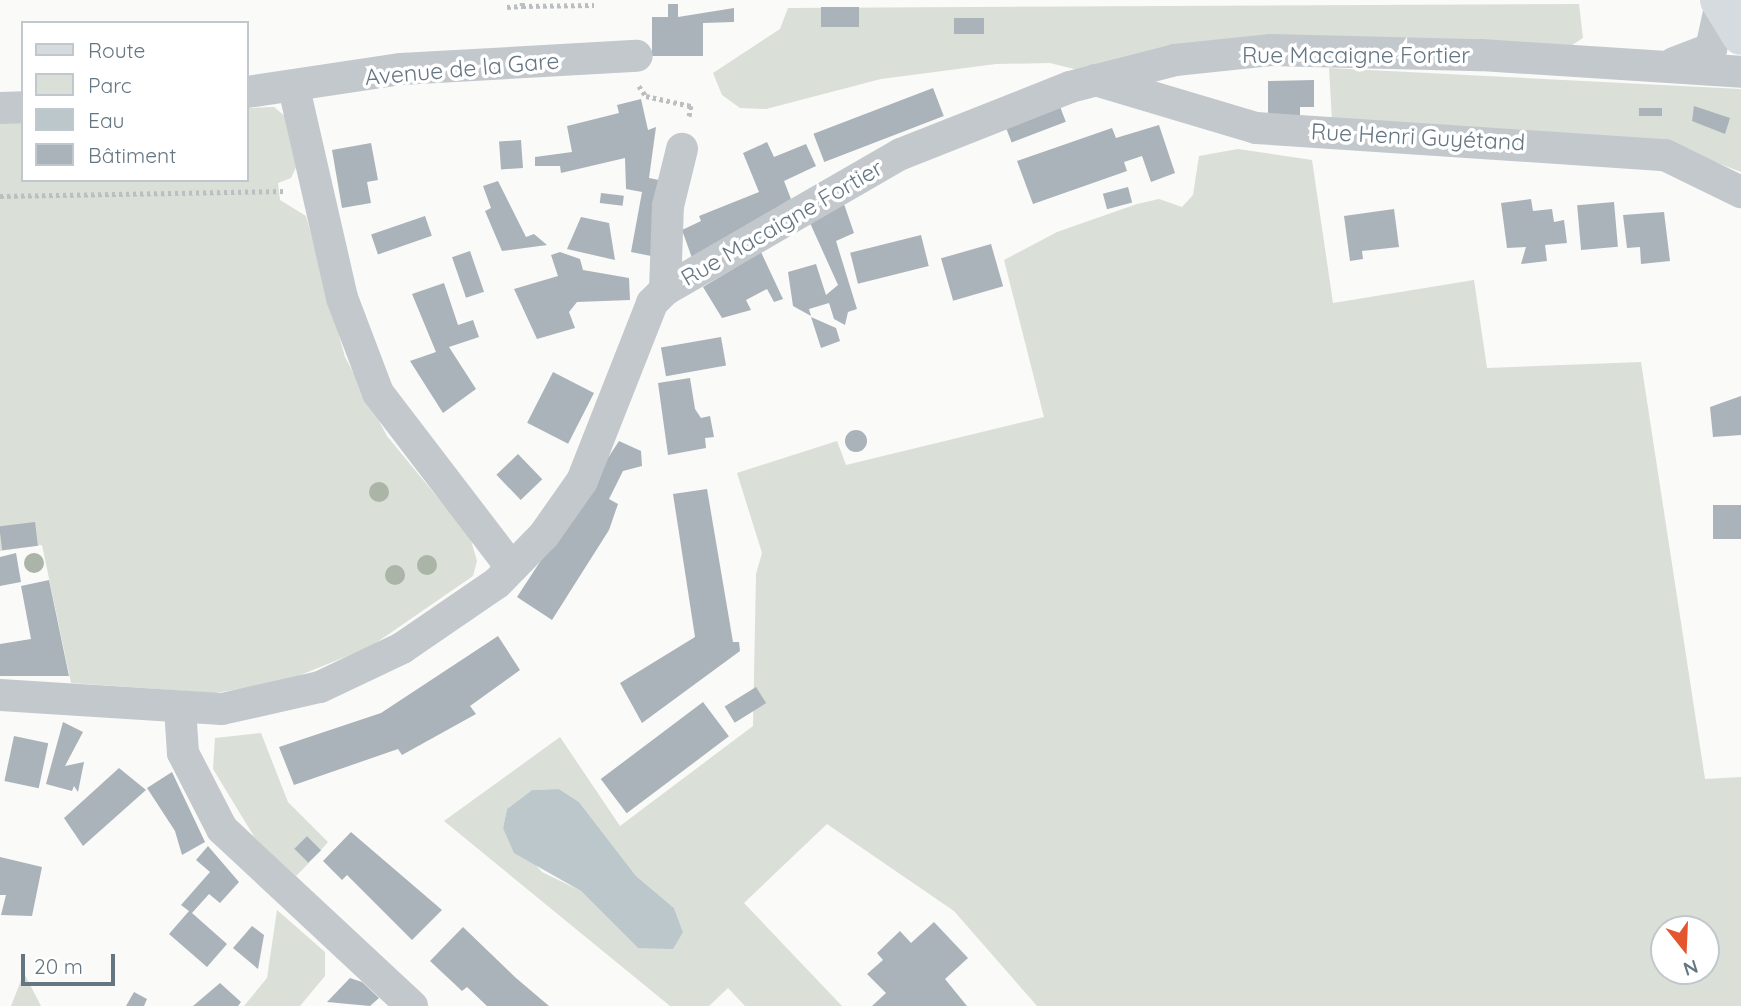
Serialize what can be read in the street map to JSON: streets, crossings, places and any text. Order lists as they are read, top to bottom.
{
  "streets": {
    "street": ["Rue Macaigne Fortier", "Avenue de la Gare", "Rue Henri Guyétand"]
  },
  "crossings": [
    ["Rue Macaigne Fortier", "Rue Henri Guyétand"]
  ],
  "legend": [
    "Route",
    "Parc",
    "Eau",
    "Bâtiment"
  ],
  "scale_bar": "20 m",
  "north": "bottom"
}
